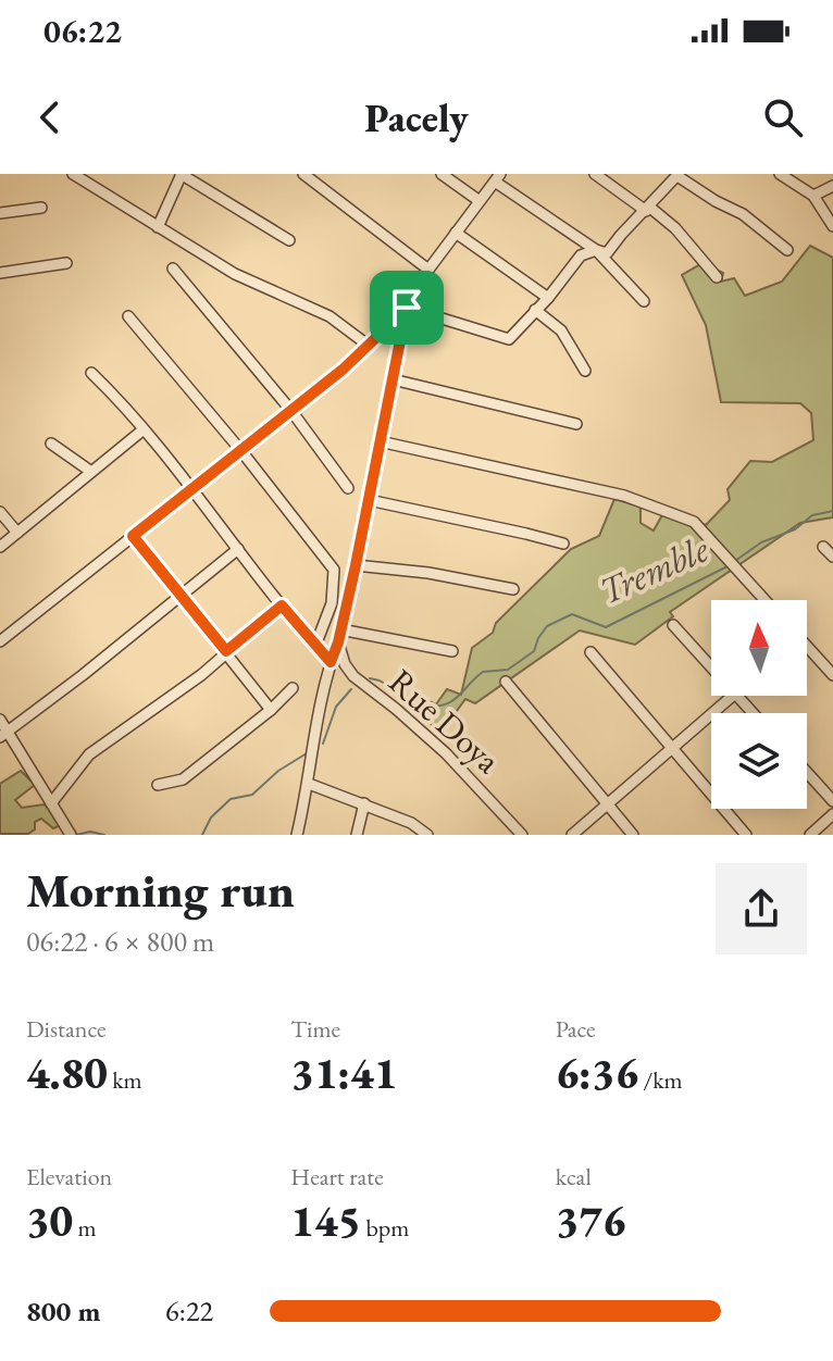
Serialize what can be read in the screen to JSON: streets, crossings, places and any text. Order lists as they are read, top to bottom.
{
  "streets": {
    "street": ["Rue Doya"]
  },
  "water": ["Tremble"],
  "north": "top",
  "page": {
    "status": "06:22",
    "header": "Pacely",
    "heading": ["Morning run", "06:22 · 6 × 800 m"],
    "stats": [
      ["Distance", "4.80 km"],
      ["Time", "31:41"],
      ["Pace", "6:36 /km"],
      ["Elevation", "30 m"],
      ["Heart rate", "145 bpm"],
      ["kcal", "376"]
    ],
    "list": [
      {
        "name": "800 m",
        "note": "6:22"
      }
    ]
  }
}
